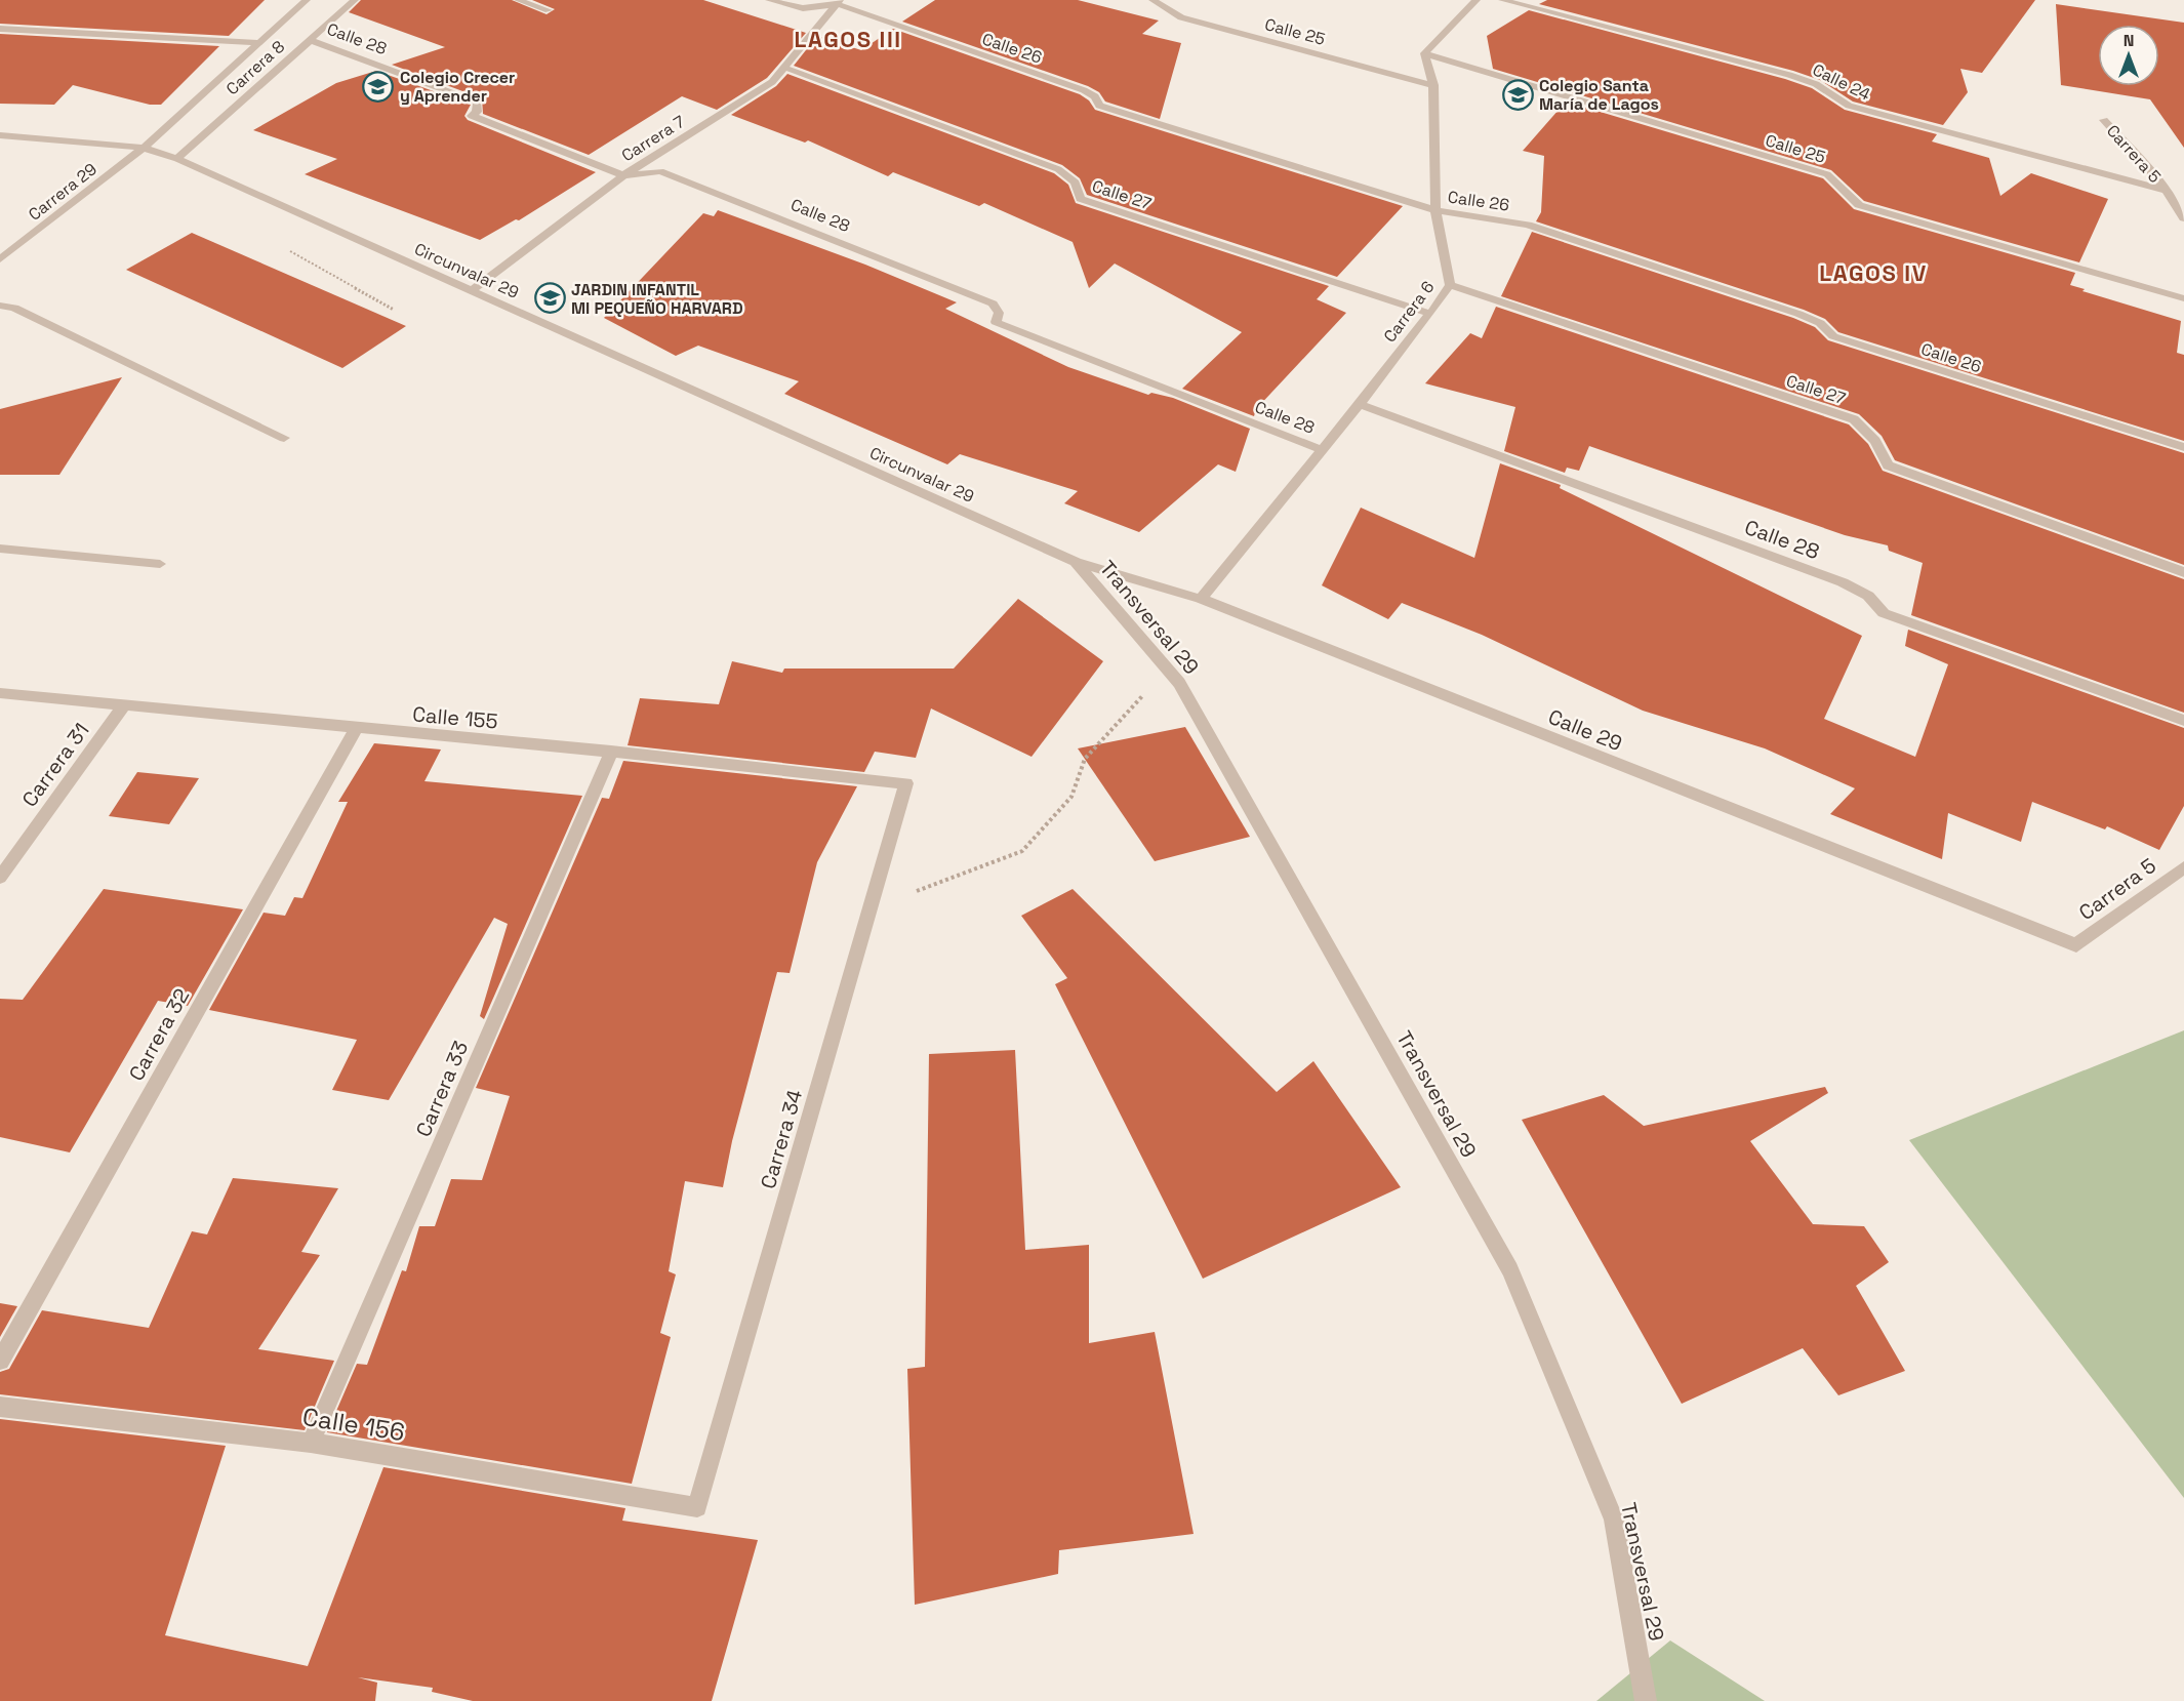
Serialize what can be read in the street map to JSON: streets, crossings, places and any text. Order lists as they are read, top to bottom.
{
  "streets": {
    "street": [
      "Calle 25",
      "Calle 28",
      "Calle 26",
      "Carrera 8",
      "Calle 24",
      "Carrera 7",
      "Carrera 5",
      "Carrera 29",
      "Calle 27",
      "Circunvalar 29",
      "Carrera 6",
      "Transversal 29",
      "Calle 155",
      "Calle 29",
      "Carrera 31",
      "Carrera 32",
      "Carrera 33",
      "Carrera 34",
      "Calle 156"
    ]
  },
  "crossings": [
    ["Calle 25", "Carrera 6"],
    ["Calle 28", "Carrera 8"],
    ["Calle 28", "Carrera 7"],
    ["Calle 28", "Carrera 6"],
    ["Calle 26", "Carrera 7"],
    ["Calle 26", "Carrera 6"],
    ["Carrera 8", "Carrera 29"],
    ["Carrera 8", "Circunvalar 29"],
    ["Calle 24", "Carrera 5"],
    ["Carrera 7", "Calle 27"],
    ["Carrera 7", "Circunvalar 29"],
    ["Carrera 5", "Calle 29"],
    ["Carrera 29", "Circunvalar 29"],
    ["Calle 27", "Carrera 6"],
    ["Circunvalar 29", "Transversal 29"],
    ["Circunvalar 29", "Calle 29"],
    ["Carrera 6", "Calle 29"],
    ["Transversal 29", "Calle 29"],
    ["Calle 155", "Carrera 31"],
    ["Calle 155", "Carrera 32"],
    ["Calle 155", "Carrera 33"],
    ["Calle 155", "Carrera 34"],
    ["Carrera 33", "Calle 156"],
    ["Carrera 34", "Calle 156"]
  ],
  "districts": ["LAGOS III", "LAGOS IV"],
  "places": {
    "school or university": ["Colegio Crecer y Aprender", "Colegio Santa María de Lagos", "JARDIN INFANTIL MI PEQUEÑO HARVARD"]
  },
  "north": "top"
}
